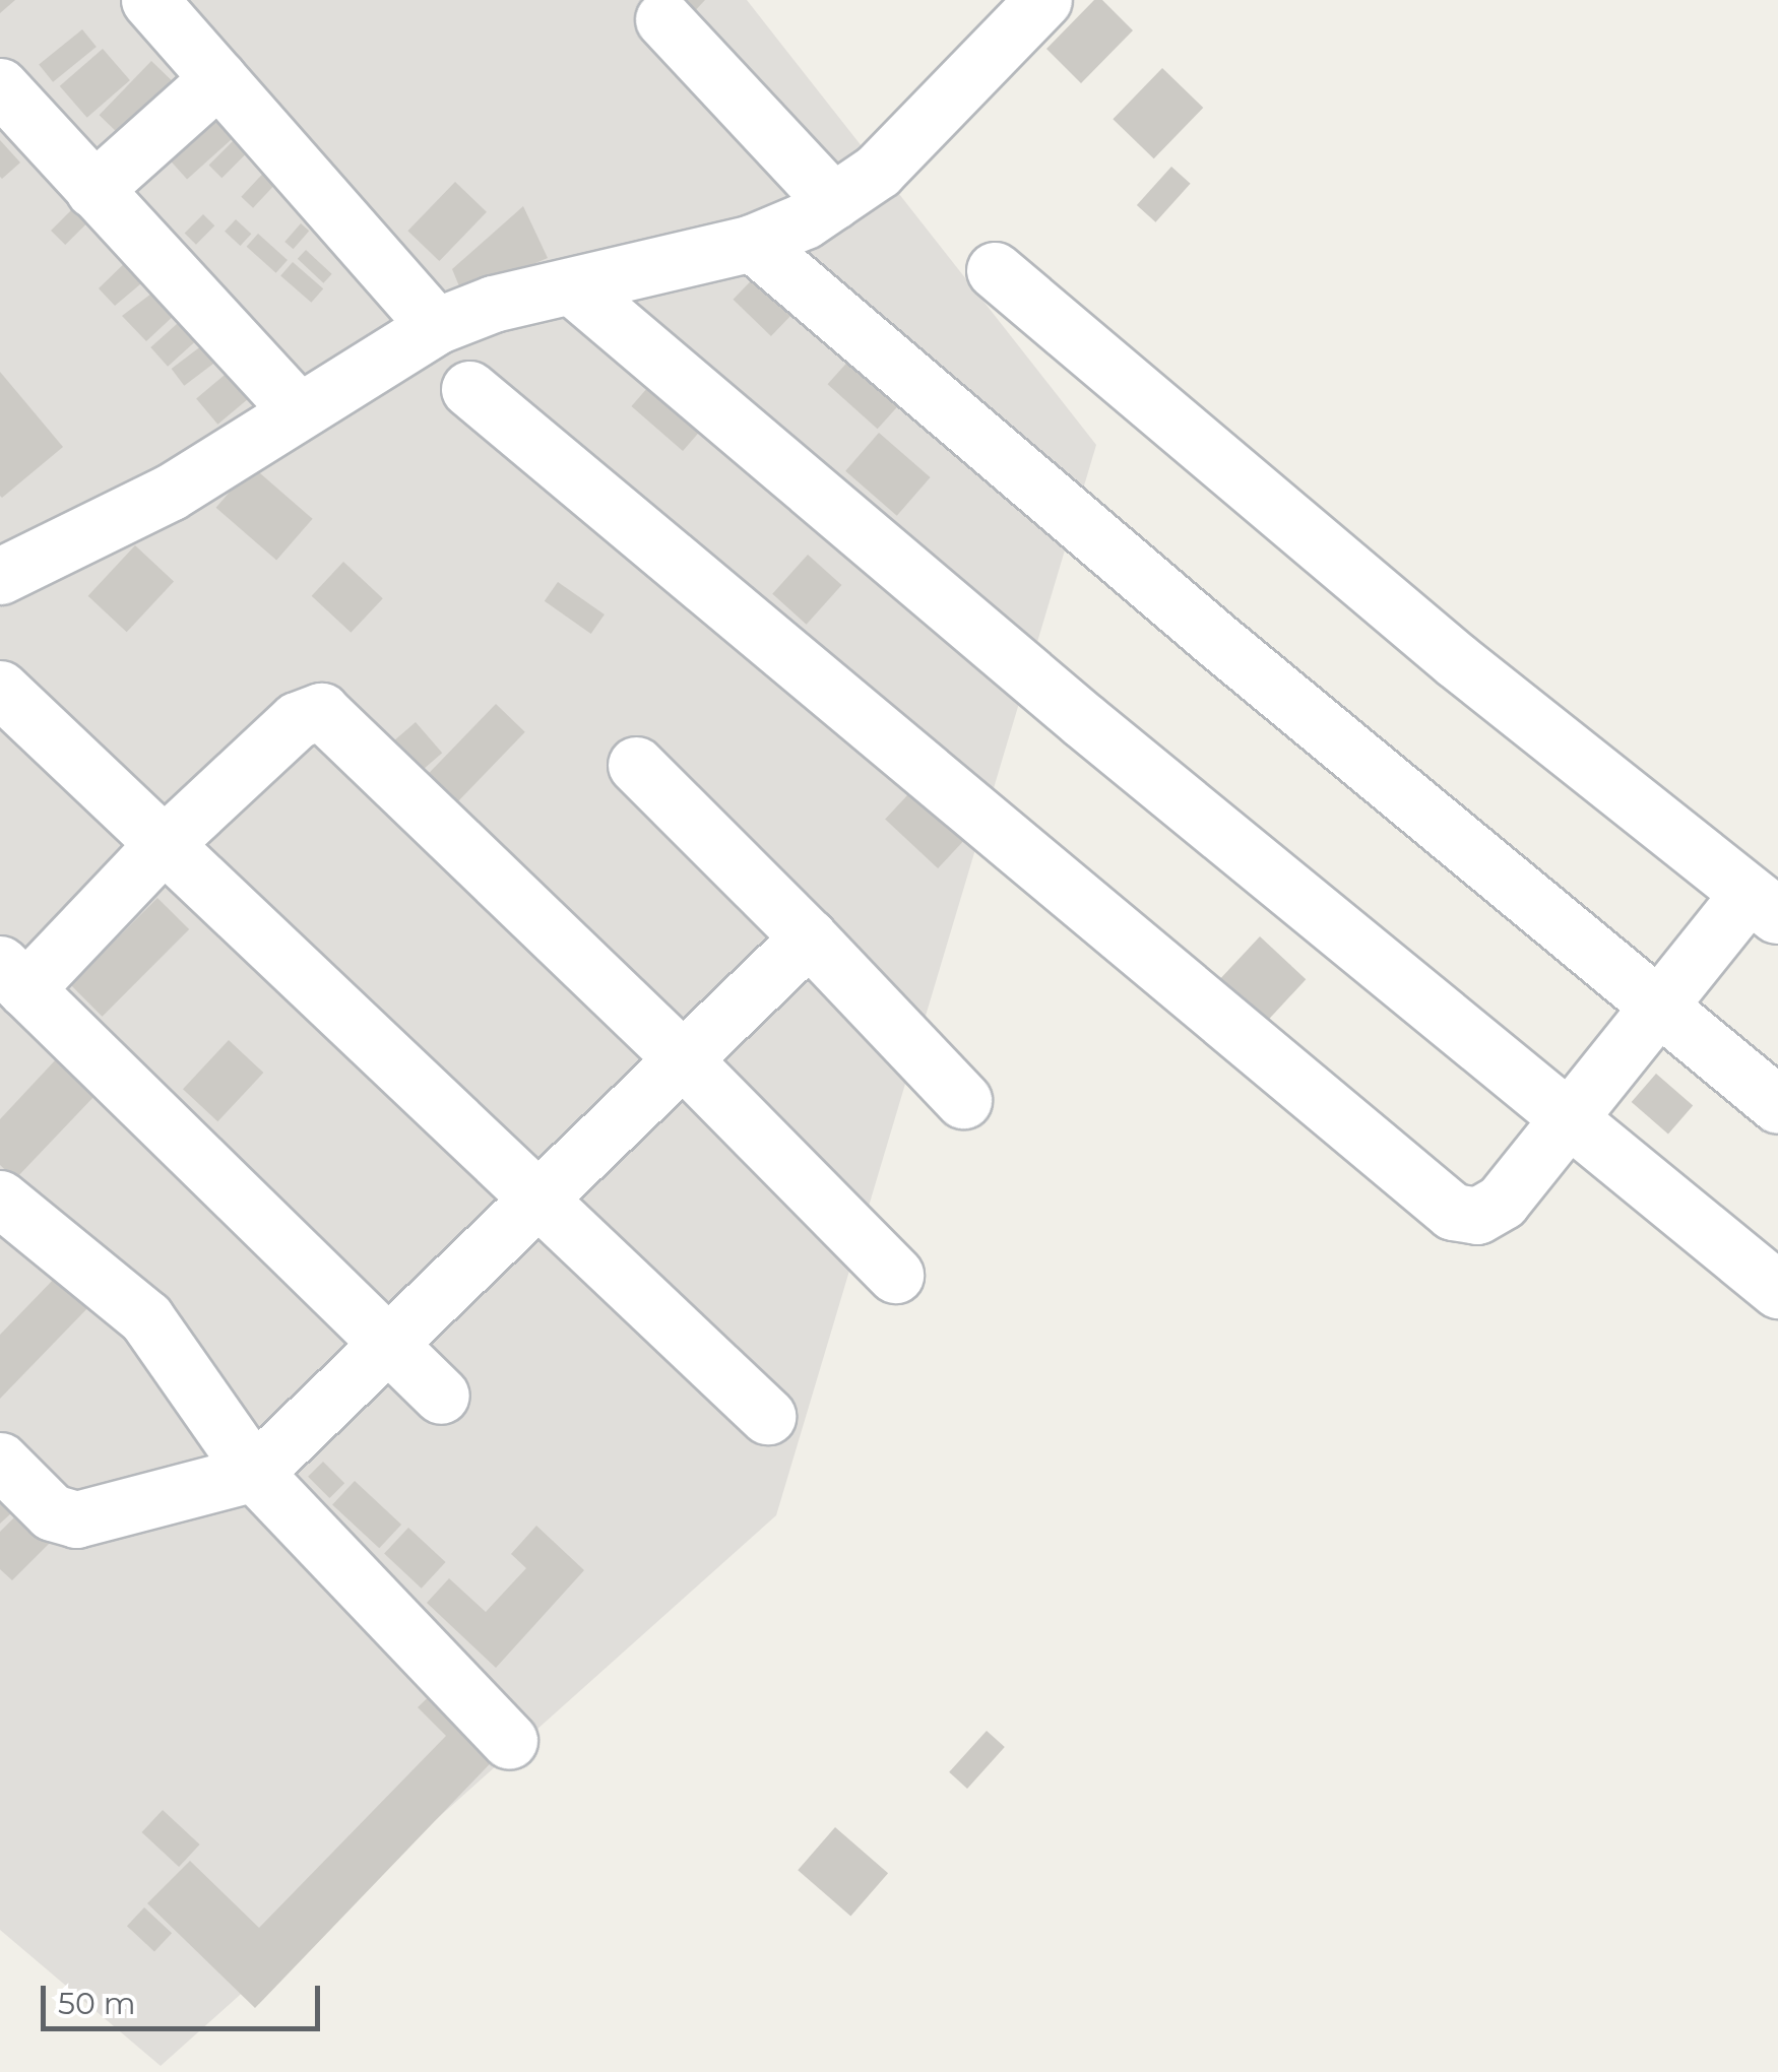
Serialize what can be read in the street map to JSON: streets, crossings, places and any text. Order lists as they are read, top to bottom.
{
  "scale_bar": "50 m"
}
